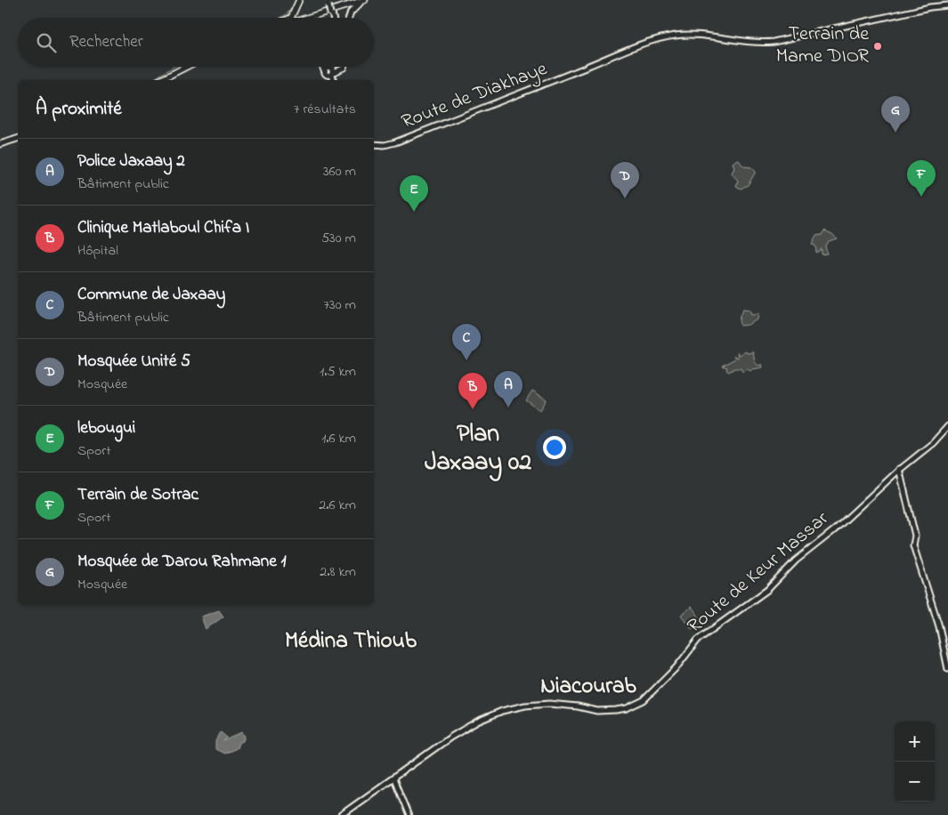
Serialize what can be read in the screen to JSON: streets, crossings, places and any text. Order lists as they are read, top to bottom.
{
  "streets": {
    "main road": ["Route de Diakhaye", "Route de Keur Massar"]
  },
  "districts": ["Plan Jaxaay 02", "Médina Thioub", "Niacourab"],
  "places": ["Terrain de Mame DIOR"],
  "page": {
    "search": "Rechercher",
    "heading": ["À proximité", "7 résultats"],
    "pins": [
      "G",
      "F",
      "D",
      "E",
      "C",
      "A",
      "B"
    ],
    "list": [
      {
        "mark": "A",
        "name": "Police Jaxaay 2",
        "note": "Bâtiment public",
        "value": "360 m"
      },
      {
        "mark": "B",
        "name": "Clinique Matlaboul Chifa I",
        "note": "Hôpital",
        "value": "530 m"
      },
      {
        "mark": "C",
        "name": "Commune de Jaxaay",
        "note": "Bâtiment public",
        "value": "730 m"
      },
      {
        "mark": "D",
        "name": "Mosquée Unité 5",
        "note": "Mosquée",
        "value": "1.5 km"
      },
      {
        "mark": "E",
        "name": "lebougui",
        "note": "Sport",
        "value": "1.6 km"
      },
      {
        "mark": "F",
        "name": "Terrain de Sotrac",
        "note": "Sport",
        "value": "2.6 km"
      },
      {
        "mark": "G",
        "name": "Mosquée de Darou Rahmane 1",
        "note": "Mosquée",
        "value": "2.8 km"
      }
    ],
    "map_buttons": ["+", "−"]
  }
}
